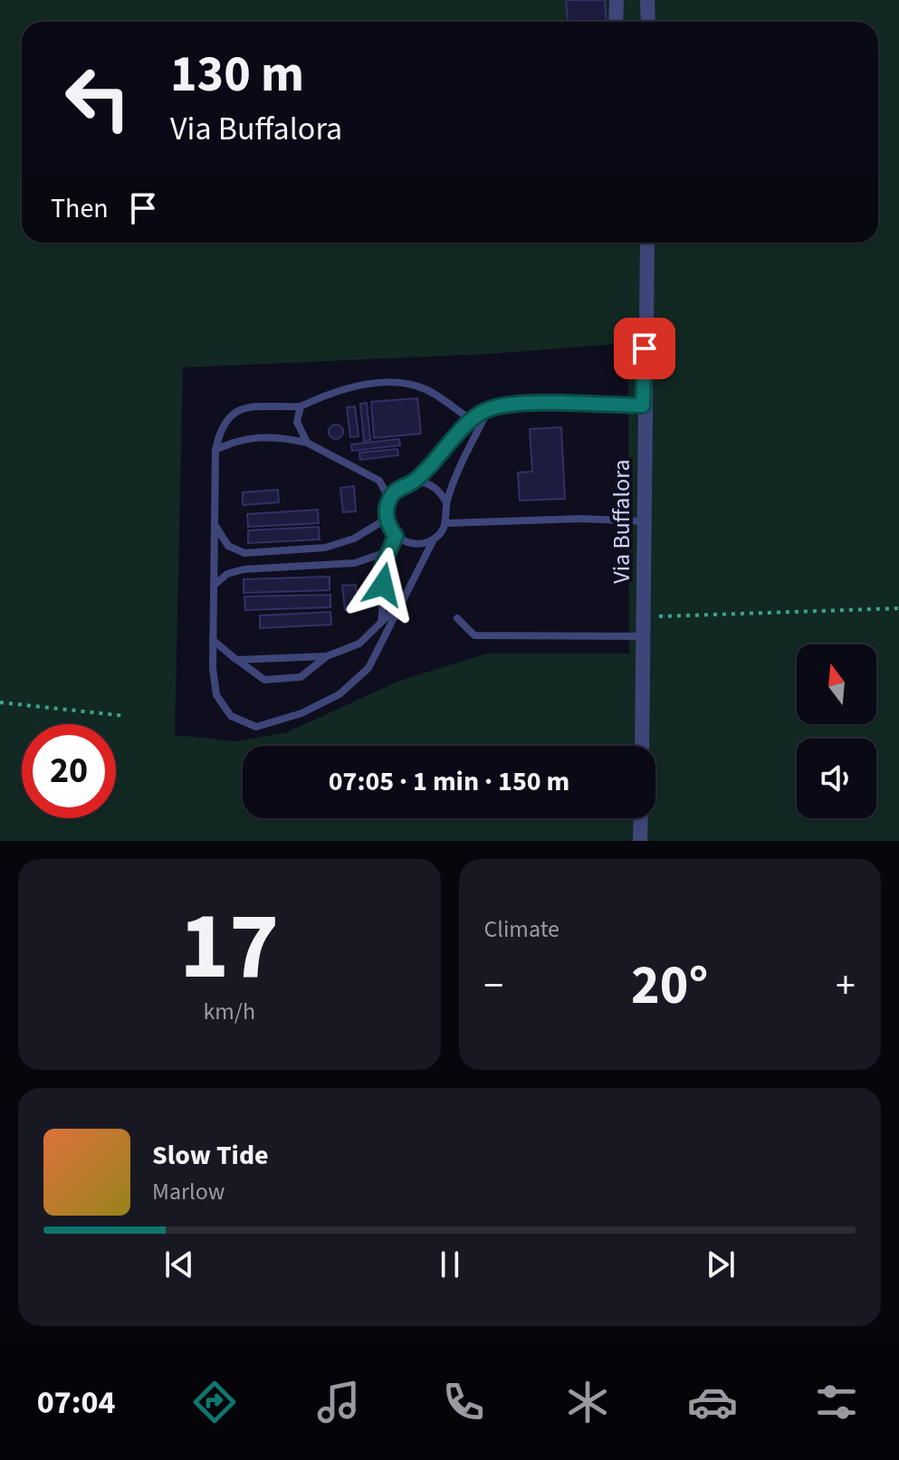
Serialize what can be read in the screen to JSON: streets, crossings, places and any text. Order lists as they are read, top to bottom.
{
  "streets": {
    "street": ["Via Buffalora"]
  },
  "north": "top",
  "page": {
    "turn": ["130 m", "Via Buffalora"],
    "then": "Then",
    "limit": "20",
    "trip": "07:05 · 1 min · 150 m",
    "tile": [
      ["17", "km/h"],
      "Climate"
    ],
    "heat": ["−", "20°", "+"],
    "song": ["Slow Tide", "Marlow"],
    "tabs": "07:04"
  }
}
